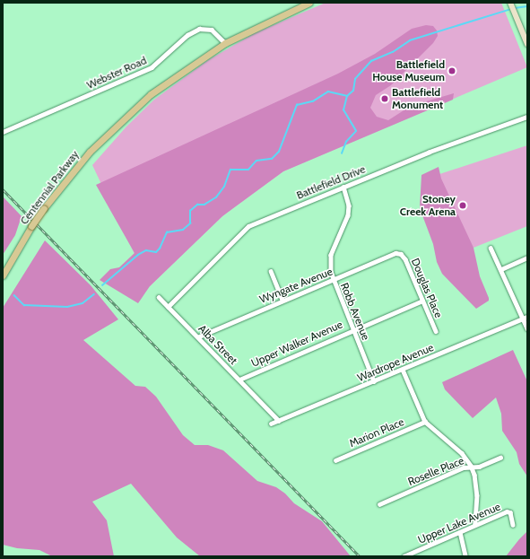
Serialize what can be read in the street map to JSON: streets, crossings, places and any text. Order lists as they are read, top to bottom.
{
  "streets": {
    "main road": ["Centennial Parkway"],
    "street": [
      "Webster Road",
      "Battlefield Drive",
      "Wyngate Avenue",
      "Douglas Place",
      "Robb Avenue",
      "Upper Walker Avenue",
      "Alba Street",
      "Wardrope Avenue",
      "Marion Place",
      "Roselle Place",
      "Upper Lake Avenue"
    ]
  },
  "crossings": [
    ["Webster Road", "Centennial Parkway"],
    ["Battlefield Drive", "Robb Avenue"],
    ["Battlefield Drive", "Alba Street"],
    ["Wyngate Avenue", "Douglas Place"],
    ["Wyngate Avenue", "Robb Avenue"],
    ["Wyngate Avenue", "Alba Street"],
    ["Douglas Place", "Upper Walker Avenue"],
    ["Robb Avenue", "Upper Walker Avenue"],
    ["Robb Avenue", "Wardrope Avenue"],
    ["Upper Walker Avenue", "Alba Street"],
    ["Alba Street", "Wardrope Avenue"]
  ],
  "places": ["Battlefield House Museum", "Battlefield Monument", "Stoney Creek Arena"]
}
